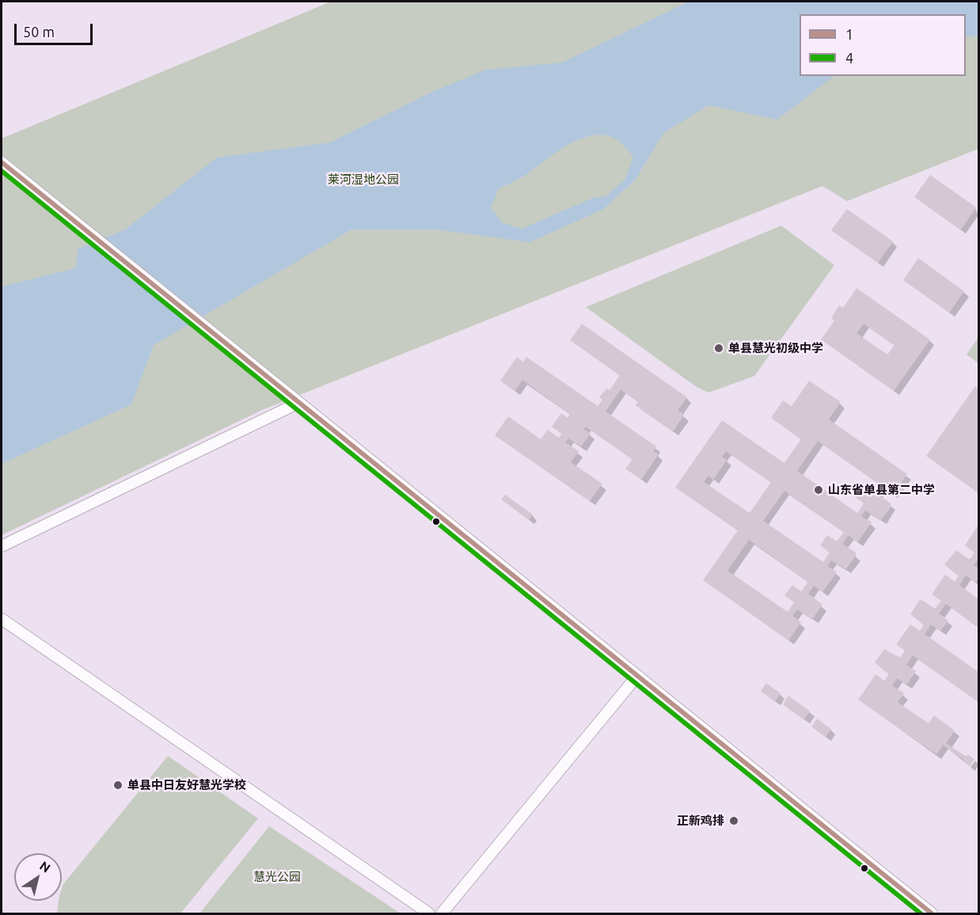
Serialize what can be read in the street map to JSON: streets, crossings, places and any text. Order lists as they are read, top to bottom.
{
  "parks": ["莱河湿地公园", "慧光公园"],
  "places": [
    "单县慧光初级中学",
    "山东省单县第二中学",
    "单县中日友好慧光学校",
    "正新鸡排"
  ],
  "lines": ["transit line 1", "transit line 4"],
  "legend": ["1", "4"],
  "scale_bar": "50 m",
  "north": "top right"
}
